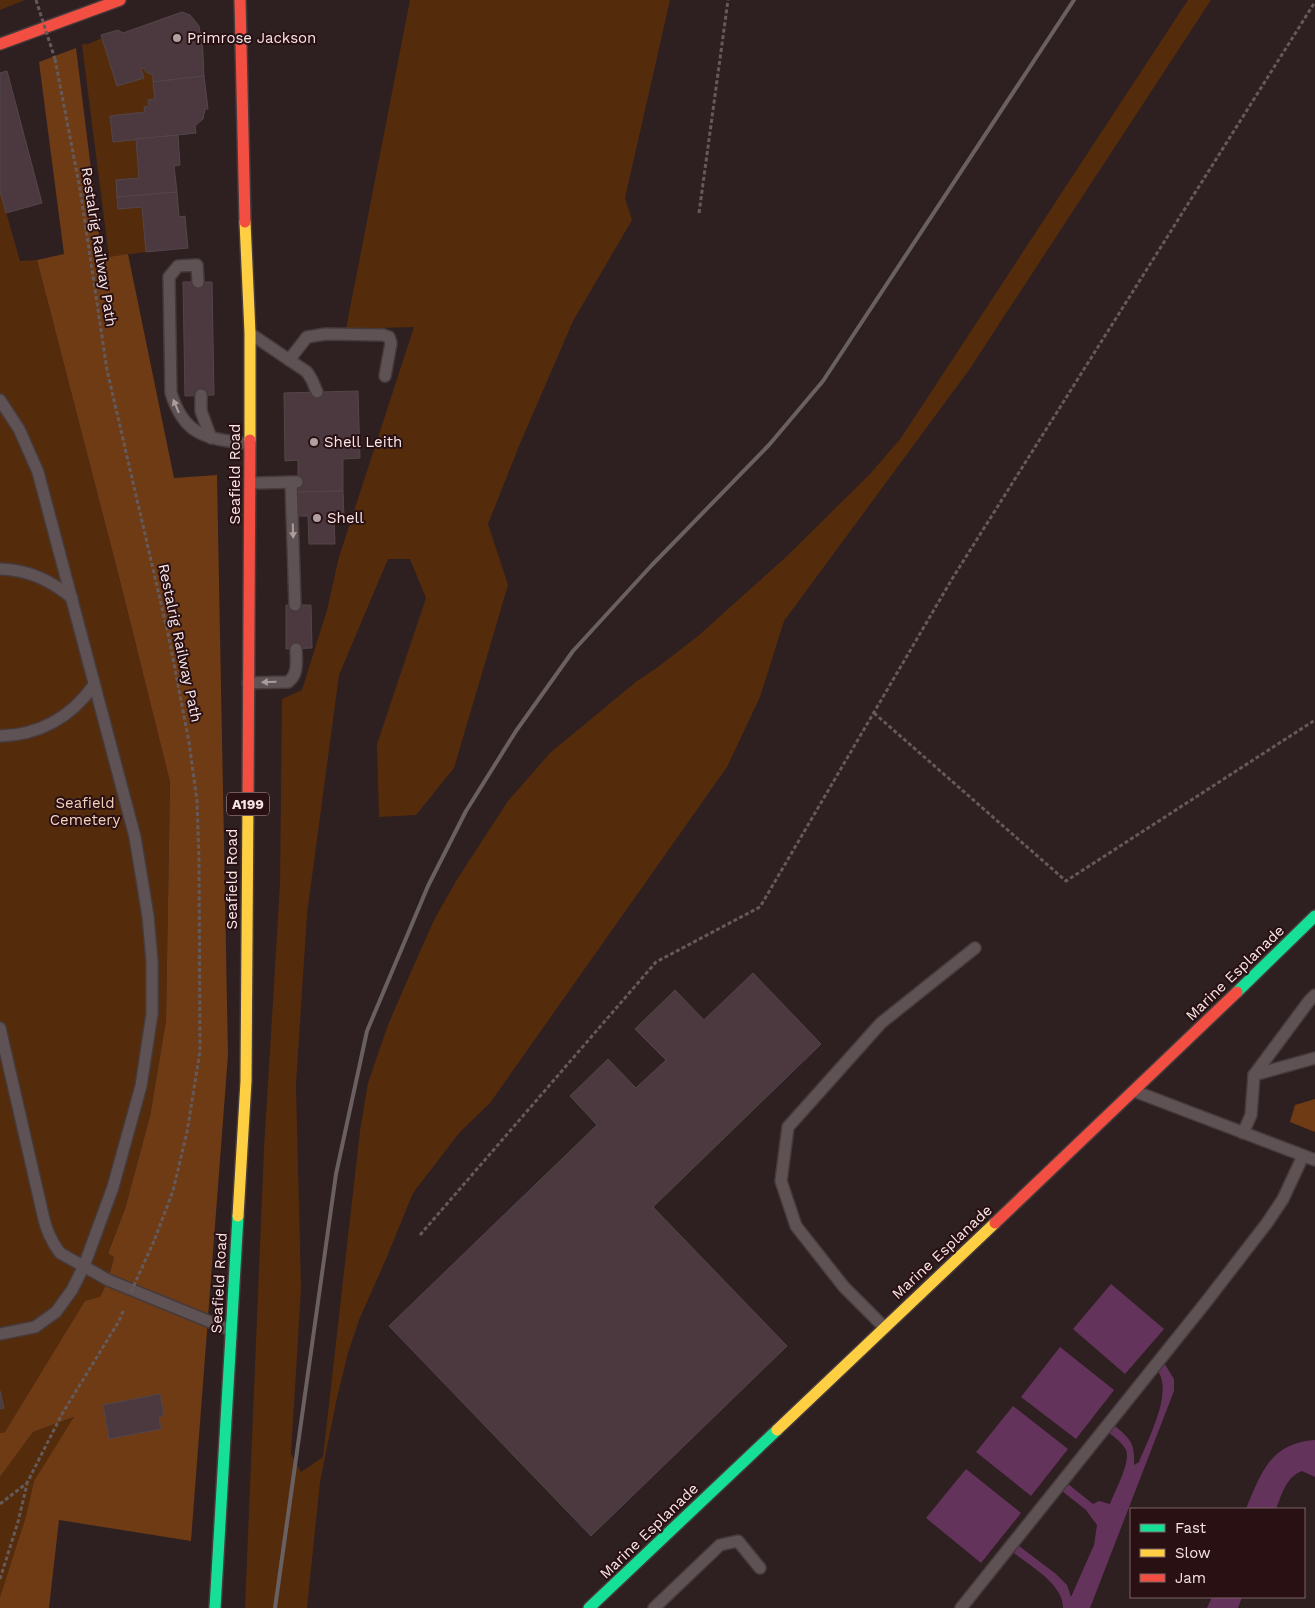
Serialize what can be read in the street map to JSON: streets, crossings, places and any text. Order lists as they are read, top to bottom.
{
  "streets": {
    "main road": ["Seafield Road", "A199", "Marine Esplanade"],
    "path": ["Restalrig Railway Path"]
  },
  "parks": ["Seafield Cemetery"],
  "places": ["Primrose Jackson", "Shell Leith", "Shell"],
  "legend": ["Fast", "Slow", "Jam"]
}
